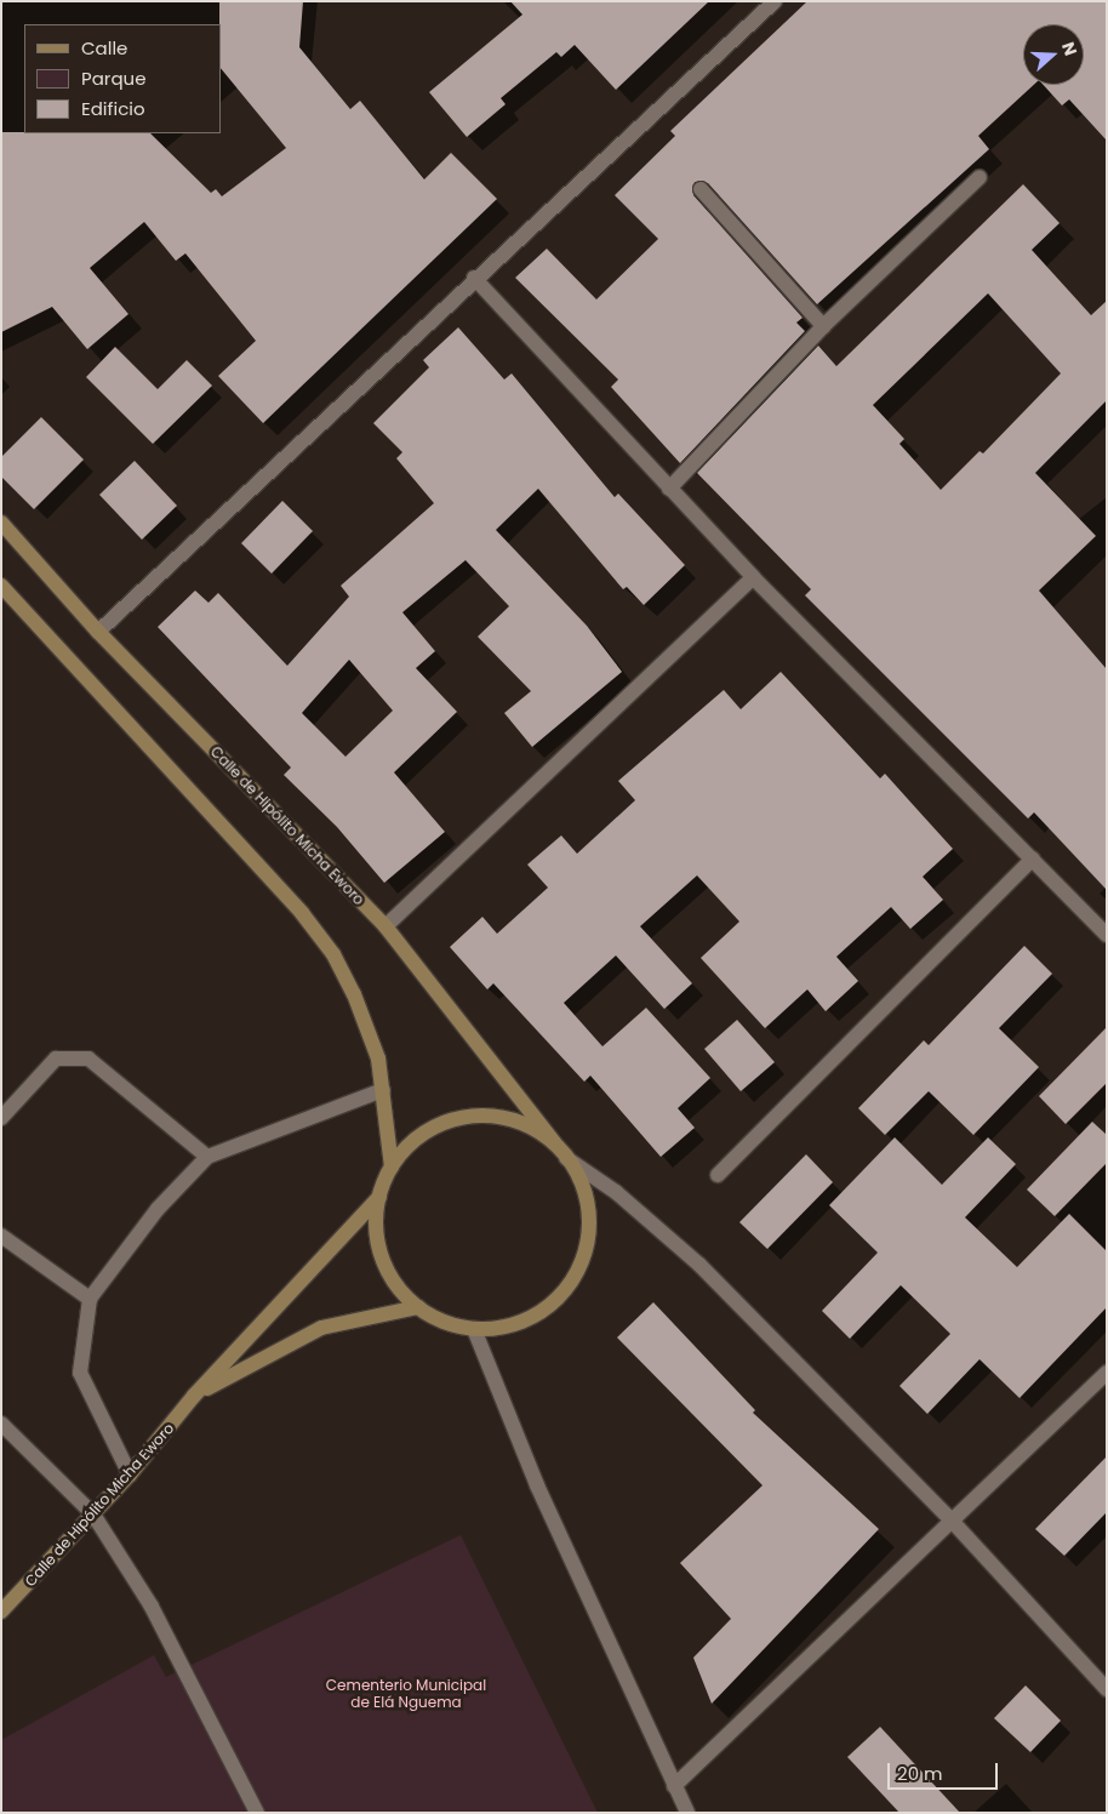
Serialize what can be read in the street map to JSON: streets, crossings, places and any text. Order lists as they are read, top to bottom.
{
  "streets": {
    "main road": ["Calle de Hipólito Micha Eworo"]
  },
  "parks": ["Cementerio Municipal de Elá Nguema"],
  "legend": ["Calle", "Parque", "Edificio"],
  "scale_bar": "20 m",
  "north": "right"
}
